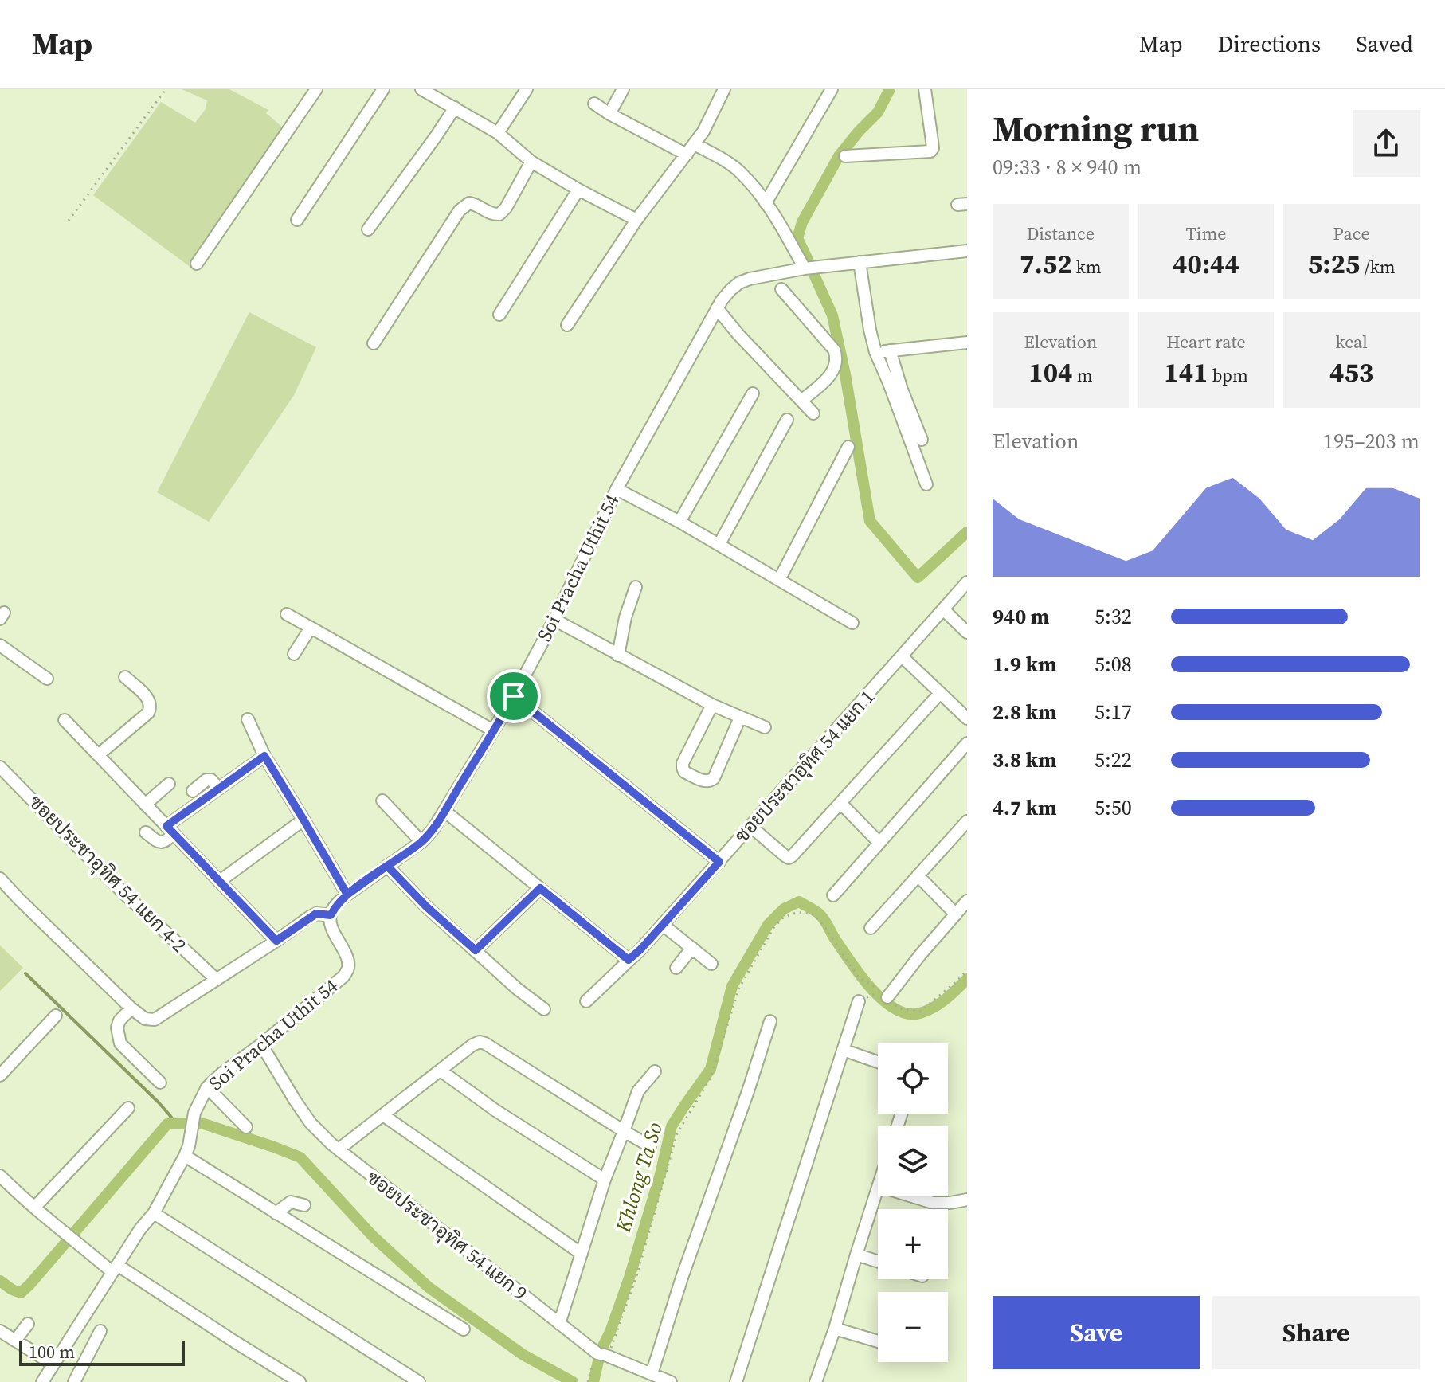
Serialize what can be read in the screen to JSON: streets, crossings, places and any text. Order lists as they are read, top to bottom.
{
  "streets": {
    "street": [
      "Soi Pracha Uthit 54",
      "ซอยประชาอุทิศ 54 แยก 1",
      "ซอยประชาอุทิศ 54 แยก 4-2",
      "ซอยประชาอุทิศ 54 แยก 9"
    ]
  },
  "crossings": [
    ["Soi Pracha Uthit 54", "ซอยประชาอุทิศ 54 แยก 9"]
  ],
  "water": ["Khlong Ta So"],
  "scale_bar": "100 m",
  "page": {
    "header": "Map",
    "nav": ["Map", "Directions", "Saved"],
    "heading": ["Morning run", "09:33 · 8 × 940 m"],
    "stats": [
      ["Distance", "7.52 km"],
      ["Time", "40:44"],
      ["Pace", "5:25 /km"],
      ["Elevation", "104 m"],
      ["Heart rate", "141 bpm"],
      ["kcal", "453"]
    ],
    "chart": ["Elevation", "195–203 m"],
    "list": [
      {
        "name": "940 m",
        "note": "5:32"
      },
      {
        "name": "1.9 km",
        "note": "5:08"
      },
      {
        "name": "2.8 km",
        "note": "5:17"
      },
      {
        "name": "3.8 km",
        "note": "5:22"
      },
      {
        "name": "4.7 km",
        "note": "5:50"
      }
    ],
    "map_buttons": ["+", "−"],
    "buttons": ["Save", "Share"],
    "scale": "100 m"
  }
}
